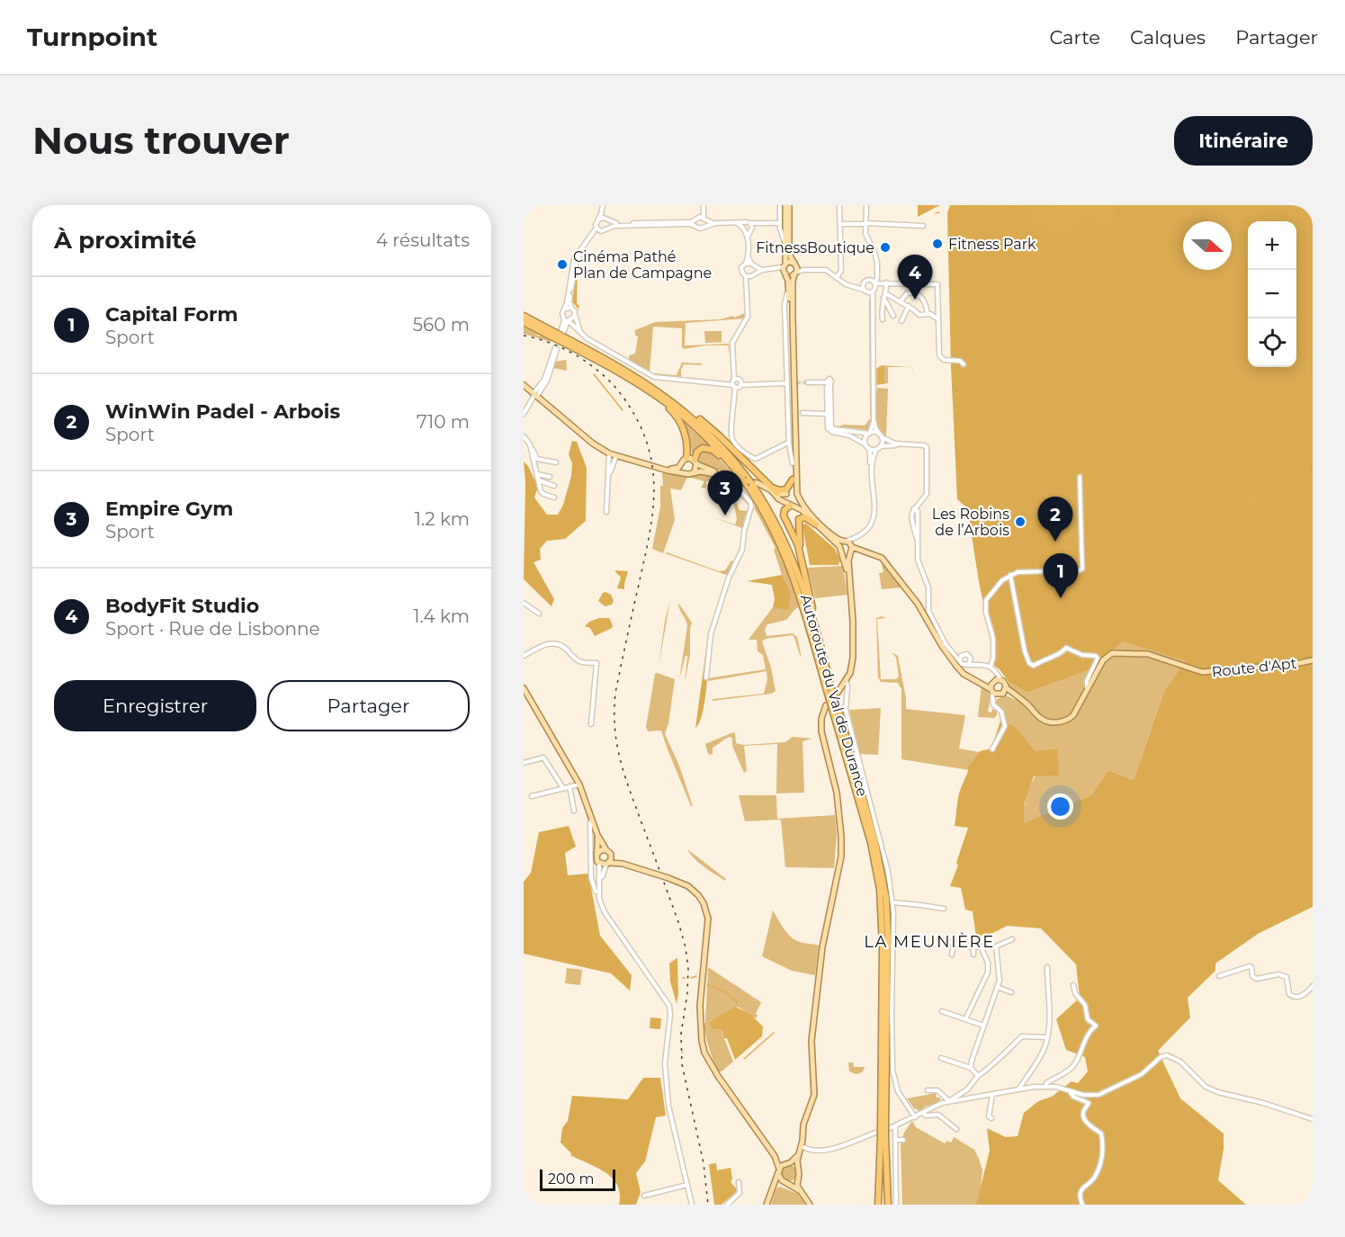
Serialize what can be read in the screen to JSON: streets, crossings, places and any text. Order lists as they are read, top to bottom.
{
  "streets": {
    "highway": ["Autoroute du Val de Durance"],
    "main road": ["Route d'Apt"]
  },
  "districts": ["LA MEUNIÈRE"],
  "places": [
    "Fitness Park",
    "FitnessBoutique",
    "Cinéma Pathé Plan de Campagne",
    "Les Robins de l’Arbois"
  ],
  "scale_bar": "200 m",
  "north": "right",
  "page": {
    "header": "Turnpoint",
    "nav": ["Carte", "Calques", "Partager"],
    "buttons": [
      "Itinéraire",
      ["Enregistrer", "Partager"]
    ],
    "title": "Nous trouver",
    "heading": ["À proximité", "4 résultats"],
    "map_buttons": ["+", "−"],
    "pins": [
      "4",
      "3",
      "2",
      "1"
    ],
    "list": [
      {
        "mark": "1",
        "name": "Capital Form",
        "note": "Sport",
        "value": "560 m"
      },
      {
        "mark": "2",
        "name": "WinWin Padel - Arbois",
        "note": "Sport",
        "value": "710 m"
      },
      {
        "mark": "3",
        "name": "Empire Gym",
        "note": "Sport",
        "value": "1.2 km"
      },
      {
        "mark": "4",
        "name": "BodyFit Studio",
        "note": "Sport · Rue de Lisbonne",
        "value": "1.4 km"
      }
    ],
    "scale": "200 m"
  }
}
